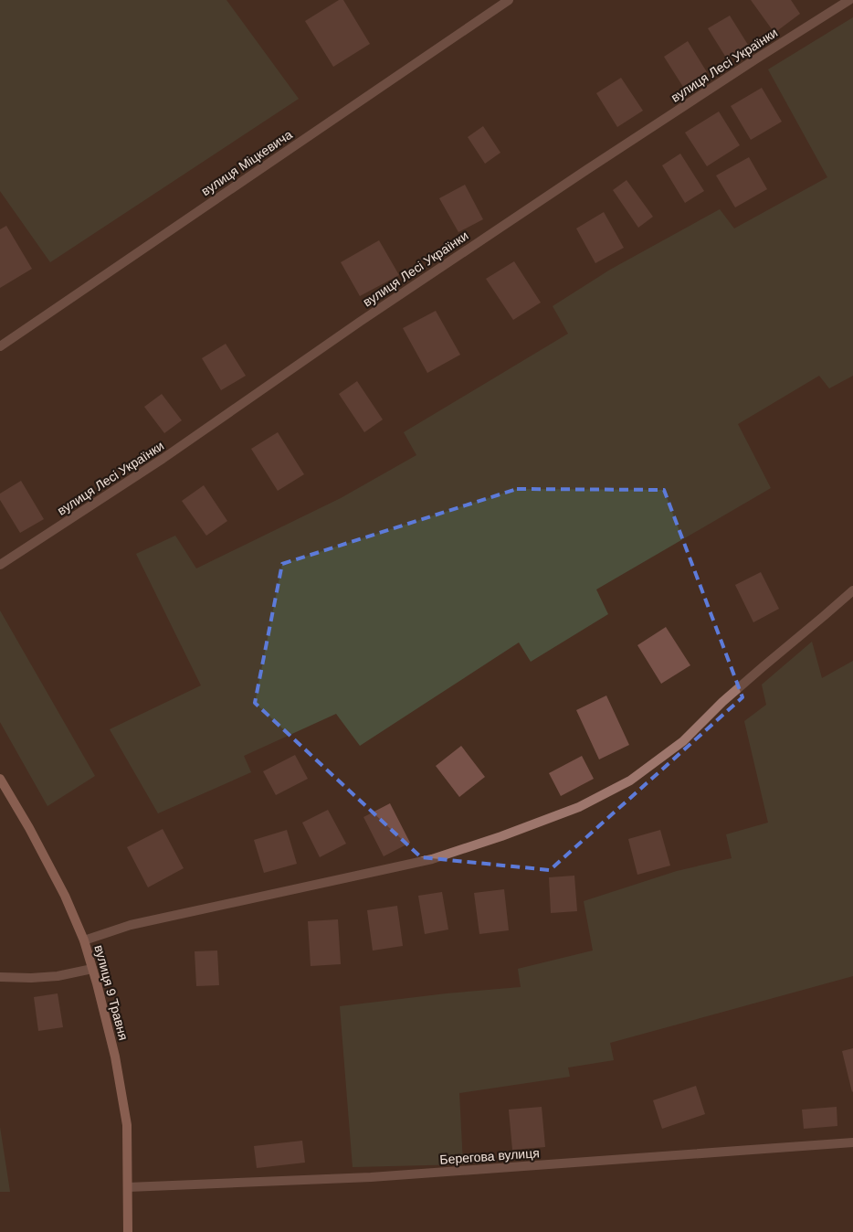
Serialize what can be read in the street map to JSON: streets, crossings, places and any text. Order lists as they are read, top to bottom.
{
  "streets": {
    "street": [
      "вулиця Лесі Українки",
      "вулиця Міцкевича",
      "вулиця 9 Травня",
      "Берегова вулиця"
    ]
  },
  "crossings": [
    ["вулиця 9 Травня", "Берегова вулиця"]
  ]
}
